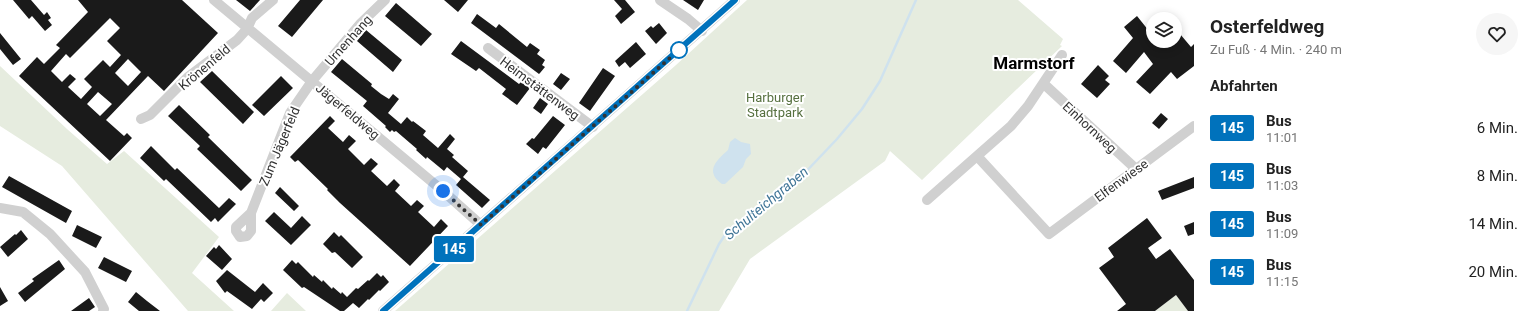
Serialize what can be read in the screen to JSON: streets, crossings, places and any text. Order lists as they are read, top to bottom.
{
  "streets": {
    "street": [
      "Urnenhang",
      "Krönenfeld",
      "Heimstättenweg",
      "Jägerfeldweg",
      "Einhornweg",
      "Zum Jägerfeld",
      "Elfenwiese"
    ]
  },
  "crossings": [
    ["Urnenhang", "Jägerfeldweg"],
    ["Urnenhang", "Zum Jägerfeld"],
    ["Krönenfeld", "Jägerfeldweg"],
    ["Jägerfeldweg", "Zum Jägerfeld"],
    ["Einhornweg", "Elfenwiese"]
  ],
  "districts": ["Marmstorf"],
  "water": ["Schulteichgraben"],
  "parks": ["Harburger Stadtpark"],
  "lines": ["bus line 145"],
  "page": {
    "on_map": "145",
    "heading": [
      ["Osterfeldweg", "Zu Fuß · 4 Min. · 240 m"],
      "Abfahrten"
    ],
    "list": [
      {
        "mark": "145",
        "name": "Bus",
        "note": "11:01",
        "value": "6 Min."
      },
      {
        "mark": "145",
        "name": "Bus",
        "note": "11:03",
        "value": "8 Min."
      },
      {
        "mark": "145",
        "name": "Bus",
        "note": "11:09",
        "value": "14 Min."
      },
      {
        "mark": "145",
        "name": "Bus",
        "note": "11:15",
        "value": "20 Min."
      }
    ]
  }
}
